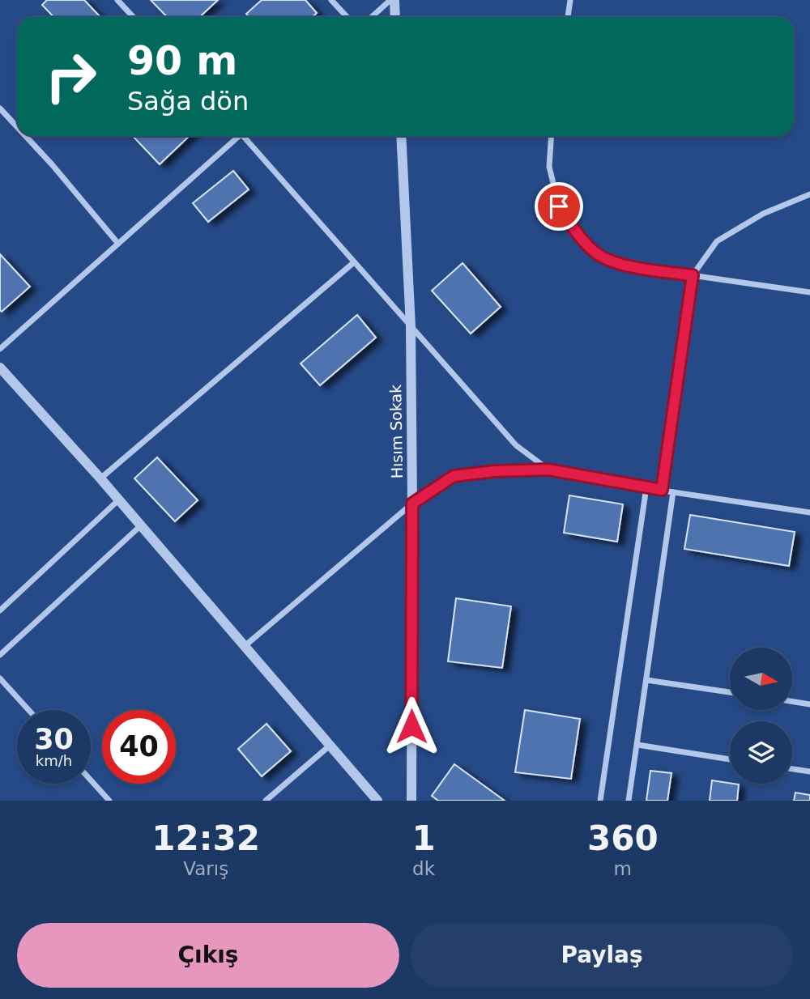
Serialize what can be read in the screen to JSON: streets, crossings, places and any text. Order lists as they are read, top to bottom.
{
  "streets": {
    "street": ["Hısım Sokak"]
  },
  "north": "right",
  "page": {
    "turn": ["90 m", "Sağa dön"],
    "speed": "30 km/h",
    "limit": "40",
    "eta": [
      "12:32",
      "Varış",
      "1",
      "dk",
      "360",
      "m"
    ],
    "buttons": ["Çıkış", "Paylaş"]
  }
}
